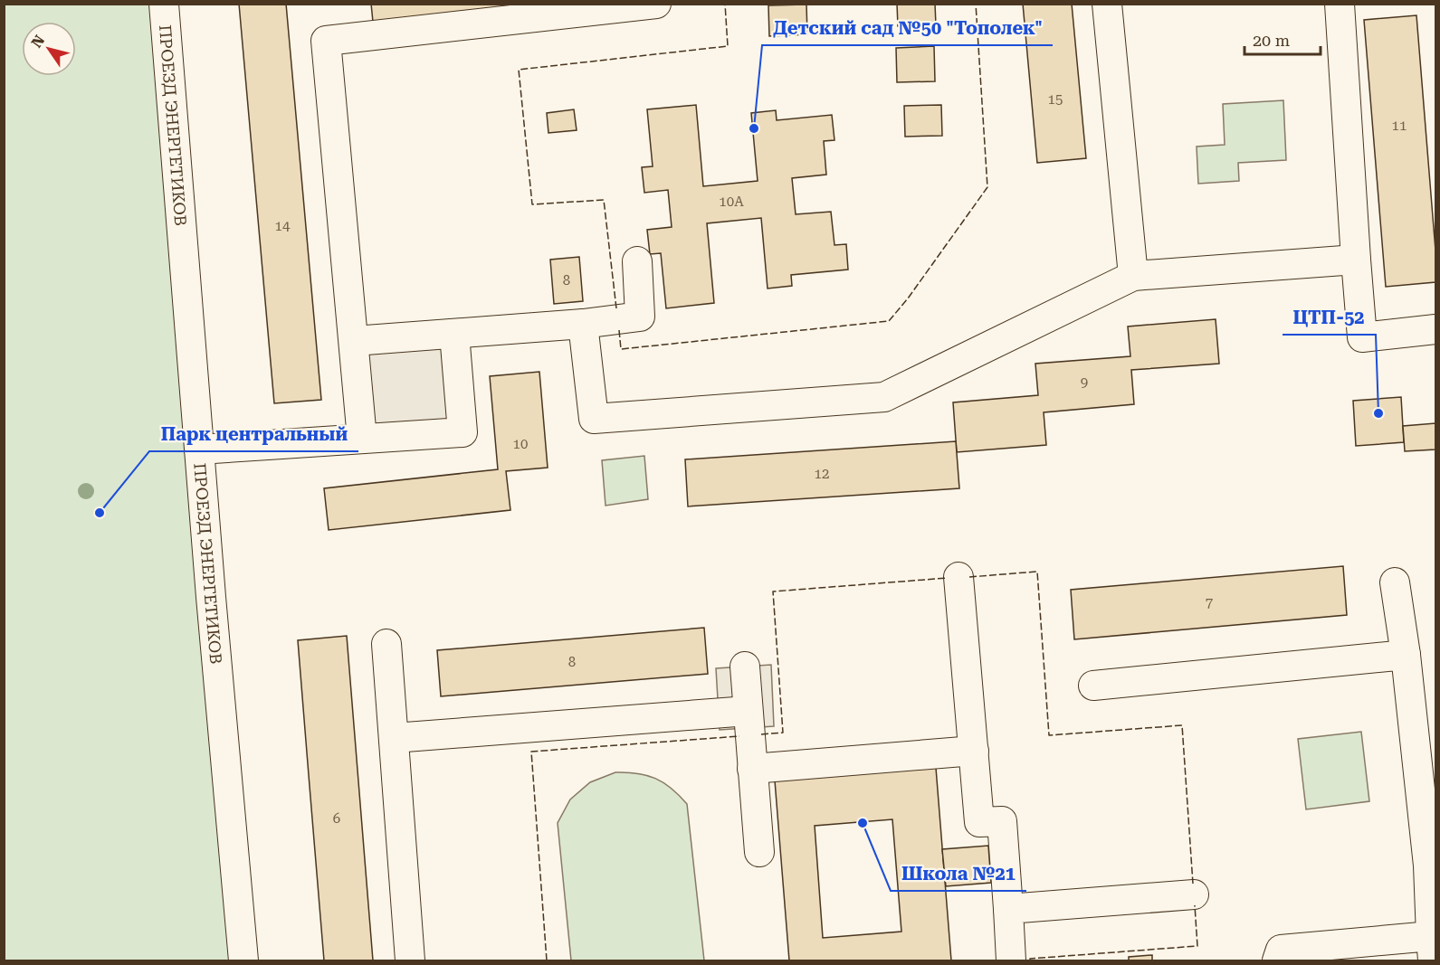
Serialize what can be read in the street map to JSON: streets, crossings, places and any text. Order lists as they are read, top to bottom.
{
  "streets": {
    "street": ["ПРОЕЗД ЭНЕРГЕТИКОВ"]
  },
  "places": [
    "Детский сад №50 \"Тополек\"",
    "ЦТП-52",
    "Парк центральный",
    "Школа №21"
  ],
  "house_numbers": [
    "15",
    "11",
    "10А",
    "14",
    "8",
    "9",
    "10",
    "12",
    "7",
    "8",
    "6"
  ],
  "scale_bar": "20 m",
  "north": "top left"
}
